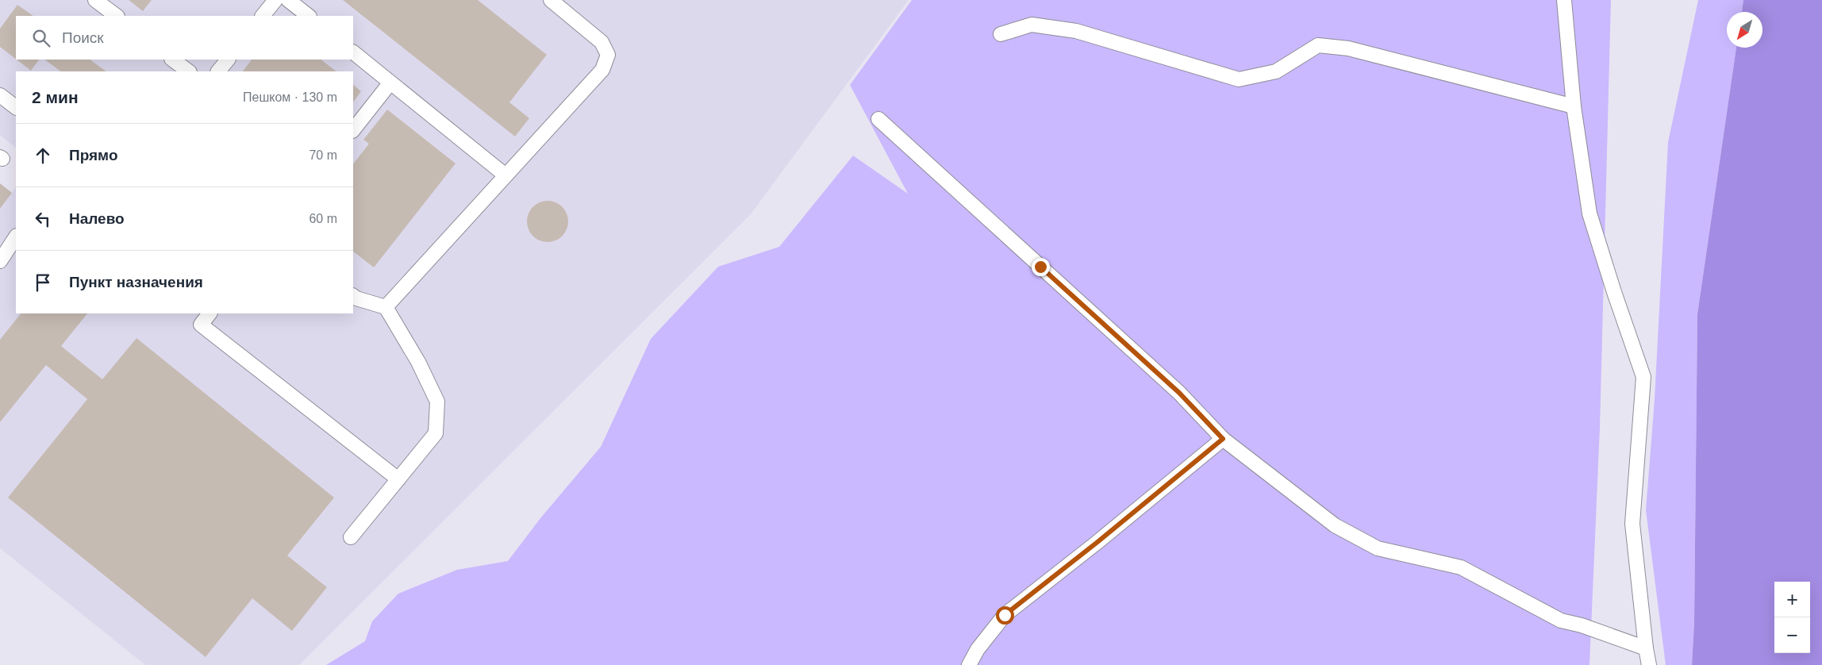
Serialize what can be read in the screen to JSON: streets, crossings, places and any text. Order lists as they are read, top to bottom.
{
  "north": "bottom left",
  "page": {
    "search": "Поиск",
    "heading": ["2 мин", "Пешком · 130 m"],
    "list": [
      ["Прямо", "70 m"],
      ["Налево", "60 m"],
      "Пункт назначения"
    ],
    "map_buttons": ["+", "−"]
  }
}
